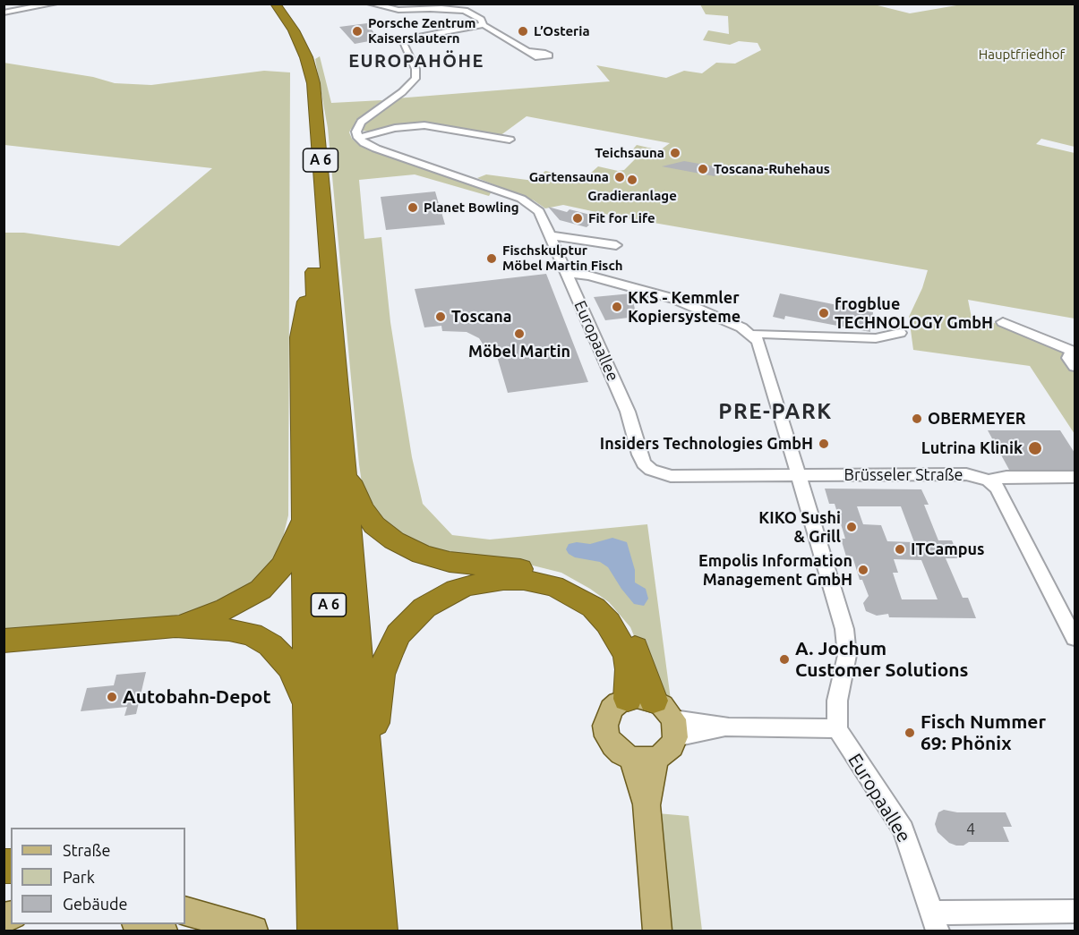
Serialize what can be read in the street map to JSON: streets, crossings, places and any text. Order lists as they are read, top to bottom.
{
  "streets": {
    "highway": ["A 6"],
    "street": ["Europaallee", "Brüsseler Straße"]
  },
  "crossings": [
    ["Europaallee", "Brüsseler Straße"]
  ],
  "districts": ["EUROPAHÖHE", "PRE-PARK"],
  "parks": ["Hauptfriedhof"],
  "places": [
    "Porsche Zentrum Kaiserslautern",
    "L’Osteria",
    "Teichsauna",
    "Toscana-Ruhehaus",
    "Gartensauna",
    "Gradieranlage",
    "Planet Bowling",
    "Fit for Life",
    "Fischskulptur Möbel Martin Fisch",
    "KKS - Kemmler Kopiersysteme",
    "frogblue TECHNOLOGY GmbH",
    "Toscana",
    "Möbel Martin",
    "OBERMEYER",
    "Insiders Technologies GmbH",
    "Lutrina Klinik",
    "KIKO Sushi & Grill",
    "ITCampus",
    "Empolis Information Management GmbH",
    "A. Jochum Customer Solutions",
    "Autobahn-Depot",
    "Fisch Nummer 69: Phönix"
  ],
  "house_numbers": ["4"],
  "legend": ["Straße", "Park", "Gebäude"]
}
